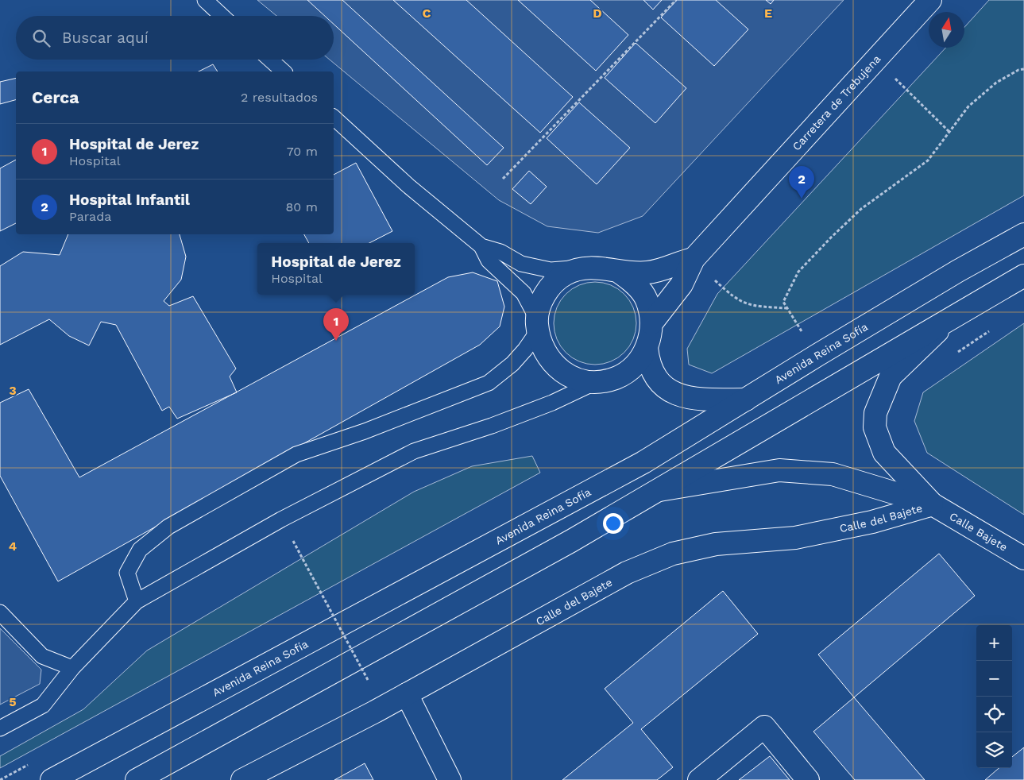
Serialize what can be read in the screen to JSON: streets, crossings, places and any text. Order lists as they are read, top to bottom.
{
  "streets": {
    "main road": [
      "Carretera de Trebujena",
      "Avenida Reina Sofía",
      "Calle del Bajete",
      "Calle Bajete"
    ]
  },
  "crossings": [
    ["Calle del Bajete", "Calle Bajete"]
  ],
  "north": "top",
  "page": {
    "search": "Buscar aquí",
    "heading": ["Cerca", "2 resultados"],
    "list": [
      {
        "mark": "1",
        "name": "Hospital de Jerez",
        "note": "Hospital",
        "value": "70 m"
      },
      {
        "mark": "2",
        "name": "Hospital Infantil",
        "note": "Parada",
        "value": "80 m"
      }
    ],
    "pins": ["2", "1"],
    "popup": ["Hospital de Jerez", "Hospital"],
    "map_buttons": ["+", "−"]
  },
  "grid": {
    "columns": ["C", "D", "E"],
    "rows": ["3", "4", "5"]
  }
}
